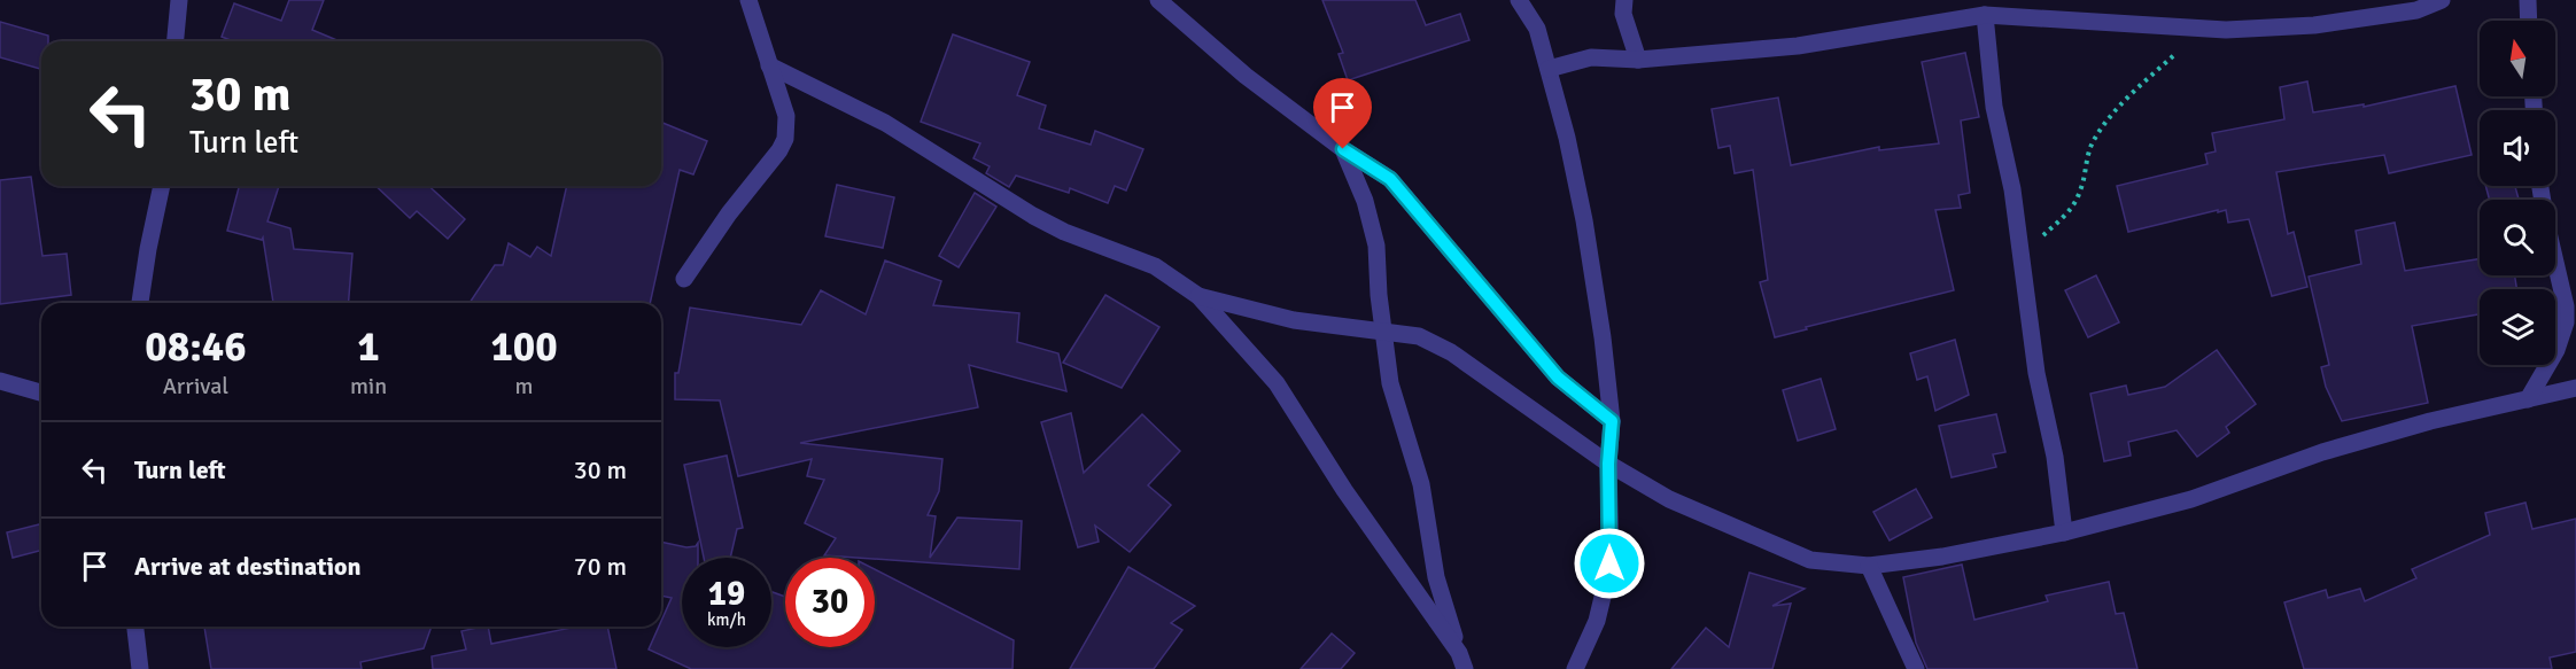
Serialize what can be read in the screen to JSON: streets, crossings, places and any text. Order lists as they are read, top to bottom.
{
  "north": "top",
  "page": {
    "turn": ["30 m", "Turn left"],
    "eta": [
      "08:46",
      "Arrival",
      "1",
      "min",
      "100",
      "m"
    ],
    "list": [
      {
        "name": "Turn left",
        "value": "30 m"
      },
      {
        "name": "Arrive at destination",
        "value": "70 m"
      }
    ],
    "speed": "19 km/h",
    "limit": "30"
  }
}
